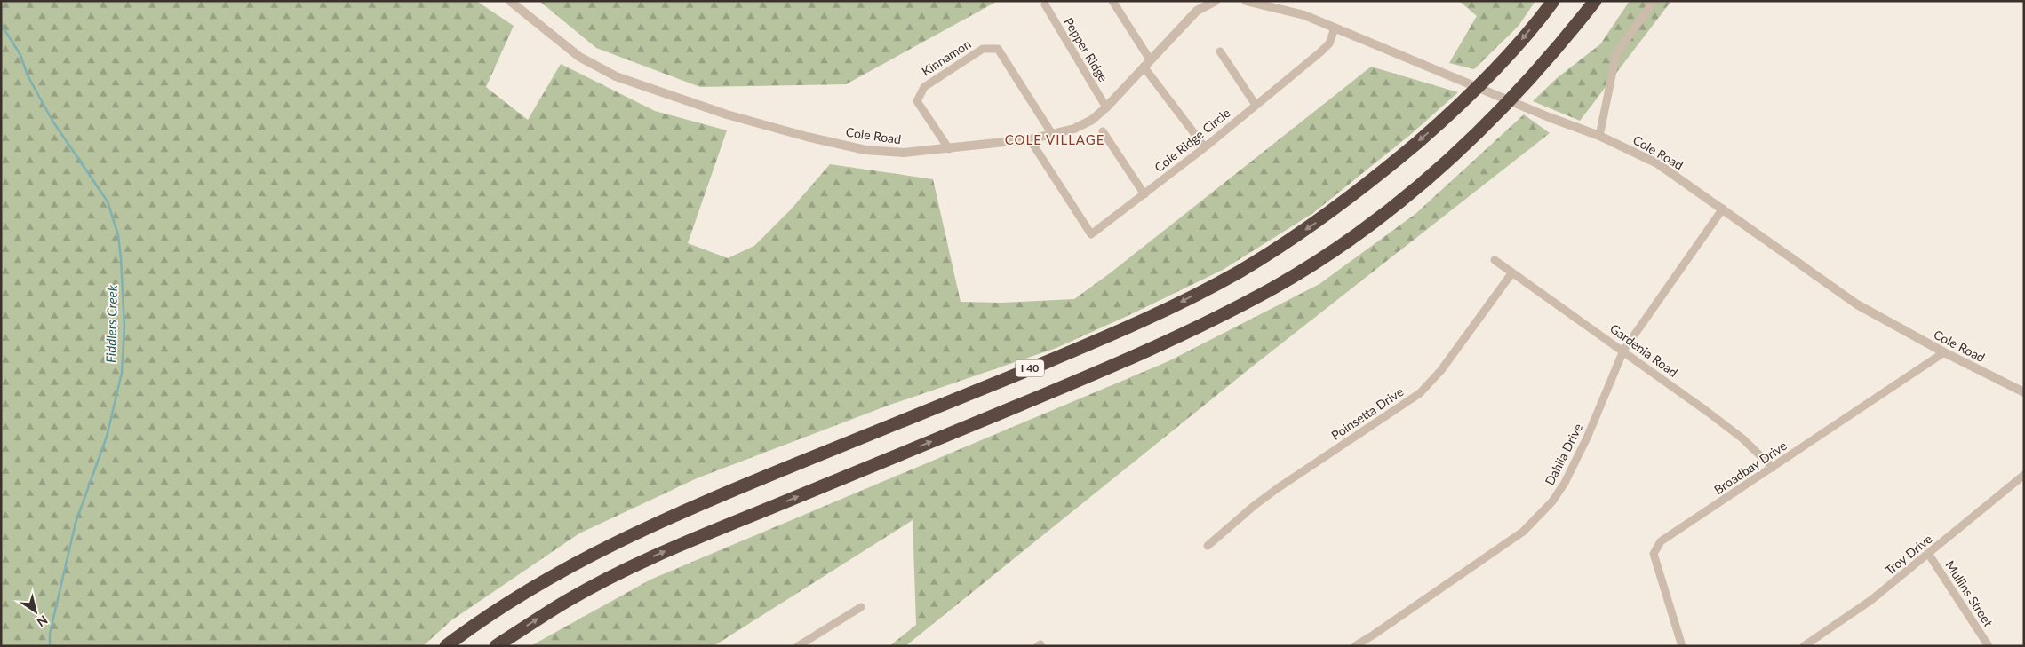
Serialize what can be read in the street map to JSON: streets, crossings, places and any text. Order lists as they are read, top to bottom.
{
  "streets": {
    "highway": ["I 40"],
    "street": [
      "Pepper Ridge",
      "Kinnamon",
      "Cole Road",
      "Cole Ridge Circle",
      "Gardenia Road",
      "Poinsetta Drive",
      "Dahlia Drive",
      "Broadbay Drive",
      "Troy Drive",
      "Mullins Street"
    ]
  },
  "crossings": [
    ["Pepper Ridge", "Cole Road"],
    ["Kinnamon", "Cole Road"],
    ["Cole Road", "Cole Ridge Circle"],
    ["Cole Road", "Dahlia Drive"],
    ["Cole Road", "Broadbay Drive"],
    ["Gardenia Road", "Poinsetta Drive"],
    ["Gardenia Road", "Dahlia Drive"],
    ["Gardenia Road", "Broadbay Drive"],
    ["Troy Drive", "Mullins Street"]
  ],
  "districts": ["COLE VILLAGE"],
  "water": ["Fiddlers Creek"],
  "north": "bottom right"
}
